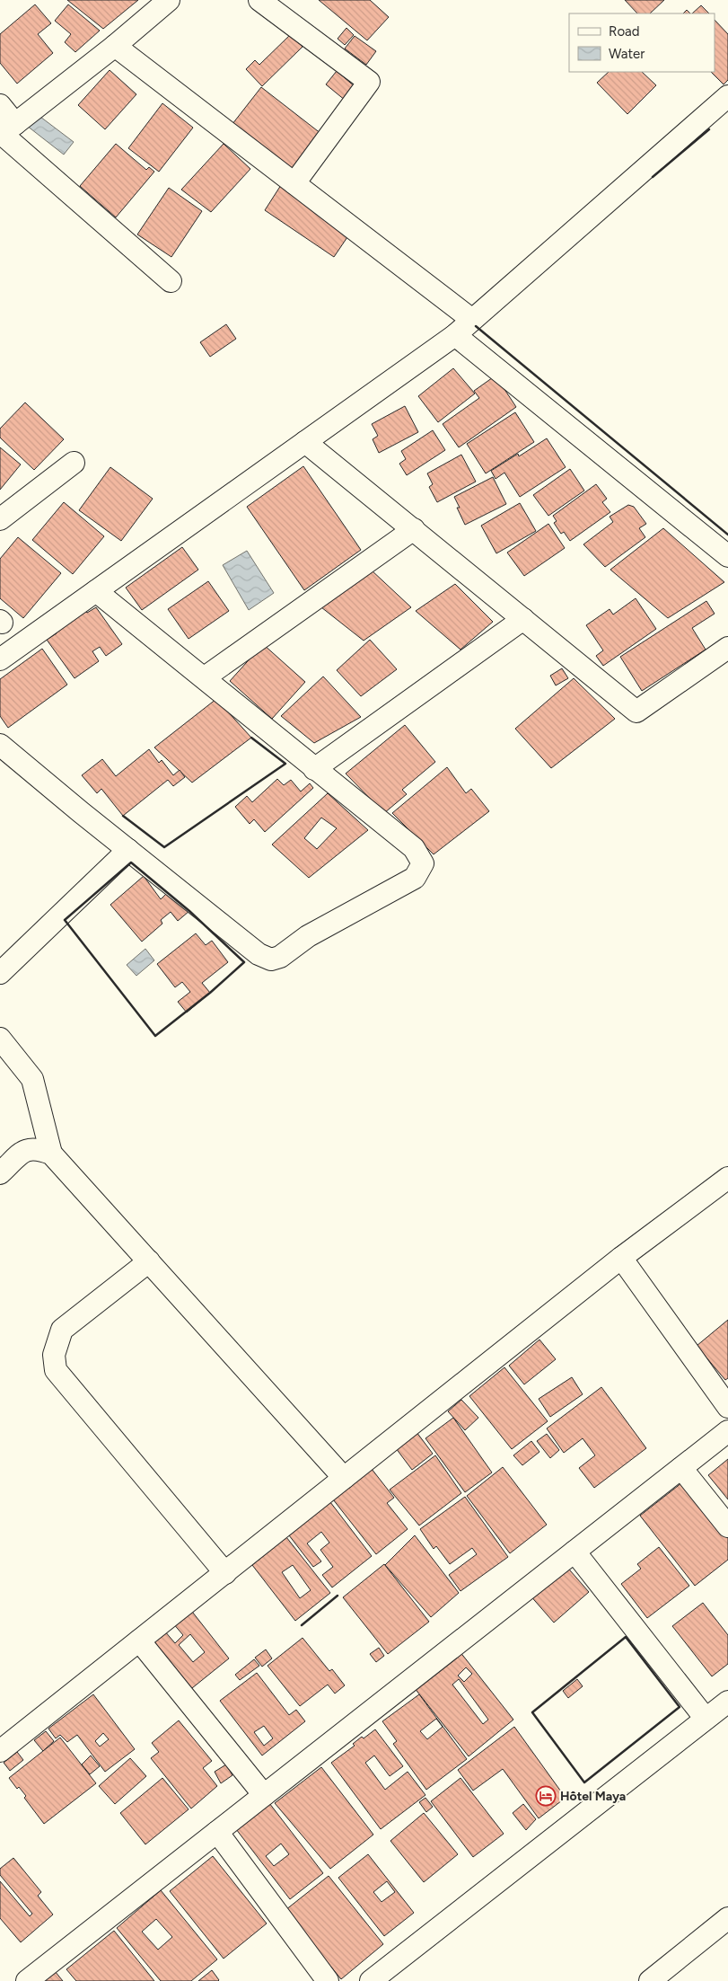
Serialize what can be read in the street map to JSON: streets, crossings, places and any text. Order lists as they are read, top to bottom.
{
  "places": {
    "hotel": ["Hôtel Maya"]
  },
  "legend": ["Road", "Water"]
}
